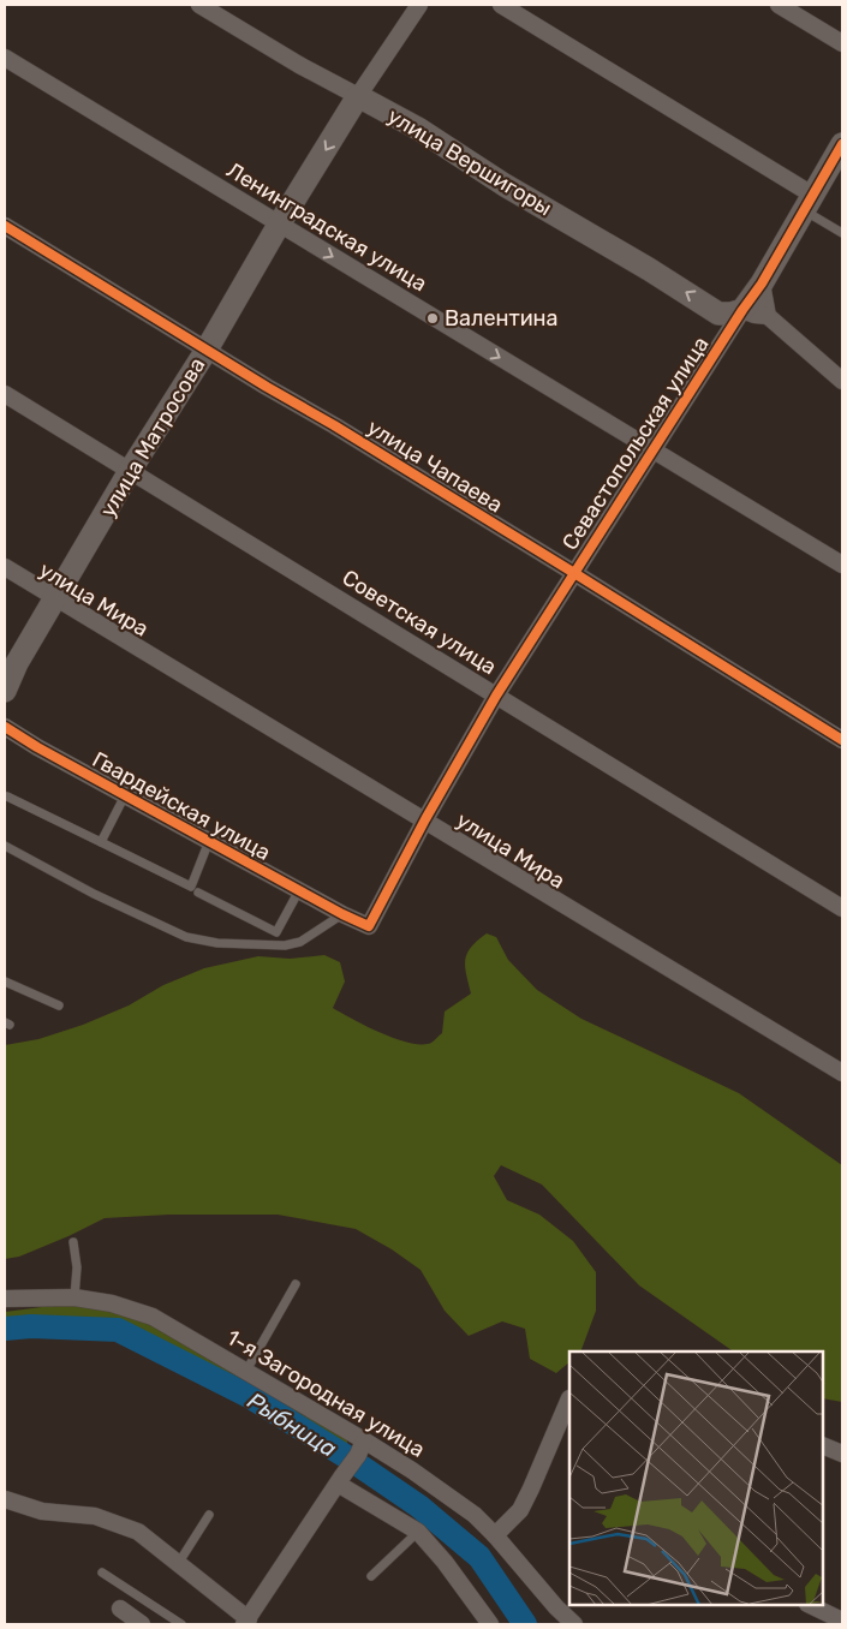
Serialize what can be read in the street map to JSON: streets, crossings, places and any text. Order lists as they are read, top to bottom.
{
  "streets": {
    "street": [
      "улица Вершигоры",
      "Ленинградская улица",
      "улица Матросова",
      "Севастопольская улица",
      "улица Чапаева",
      "улица Мира",
      "Советская улица",
      "Гвардейская улица",
      "1-я Загородная улица"
    ]
  },
  "crossings": [
    ["улица Вершигоры", "улица Матросова"],
    ["улица Вершигоры", "Севастопольская улица"],
    ["Ленинградская улица", "улица Матросова"],
    ["Ленинградская улица", "Севастопольская улица"],
    ["улица Матросова", "улица Чапаева"],
    ["улица Матросова", "улица Мира"],
    ["улица Матросова", "Советская улица"],
    ["Севастопольская улица", "улица Чапаева"],
    ["Севастопольская улица", "улица Мира"],
    ["Севастопольская улица", "Советская улица"],
    ["Севастопольская улица", "Гвардейская улица"]
  ],
  "one_way": ["Ленинградская улица"],
  "water": ["Рыбница"],
  "places": ["Валентина"]
}
